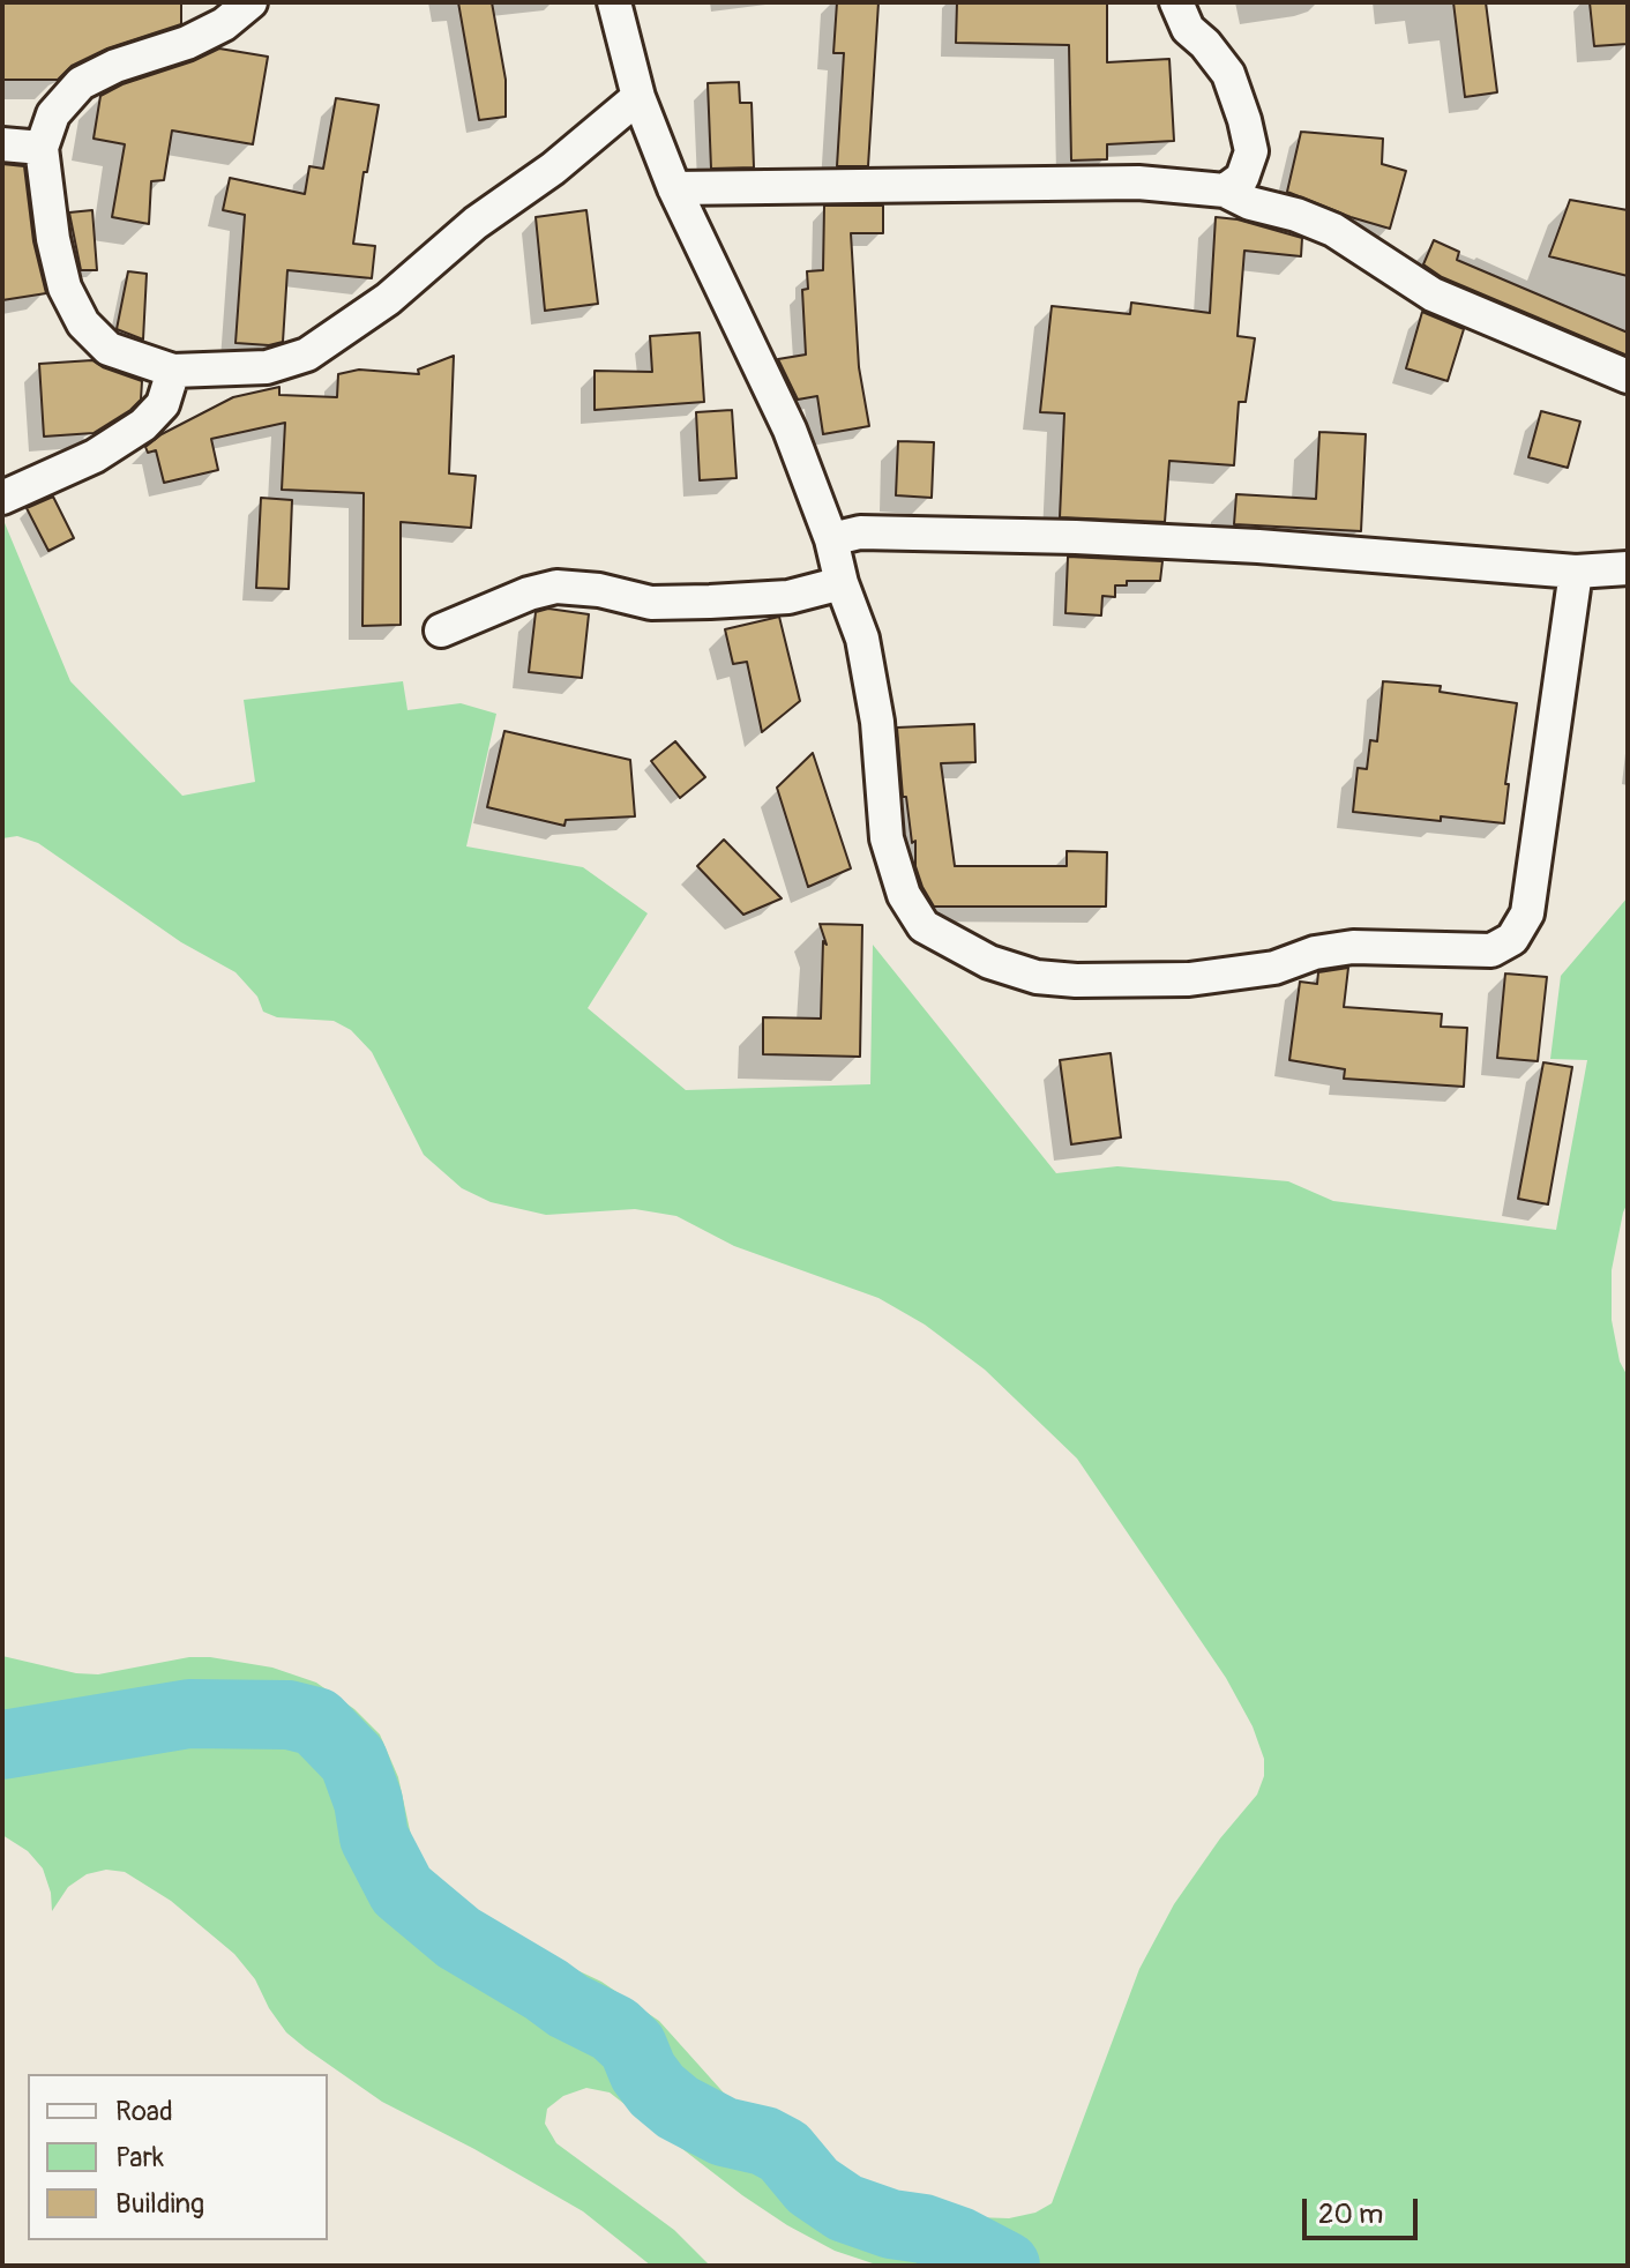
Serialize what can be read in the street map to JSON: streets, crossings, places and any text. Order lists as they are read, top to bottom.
{
  "legend": ["Road", "Park", "Building"],
  "scale_bar": "20 m"
}
